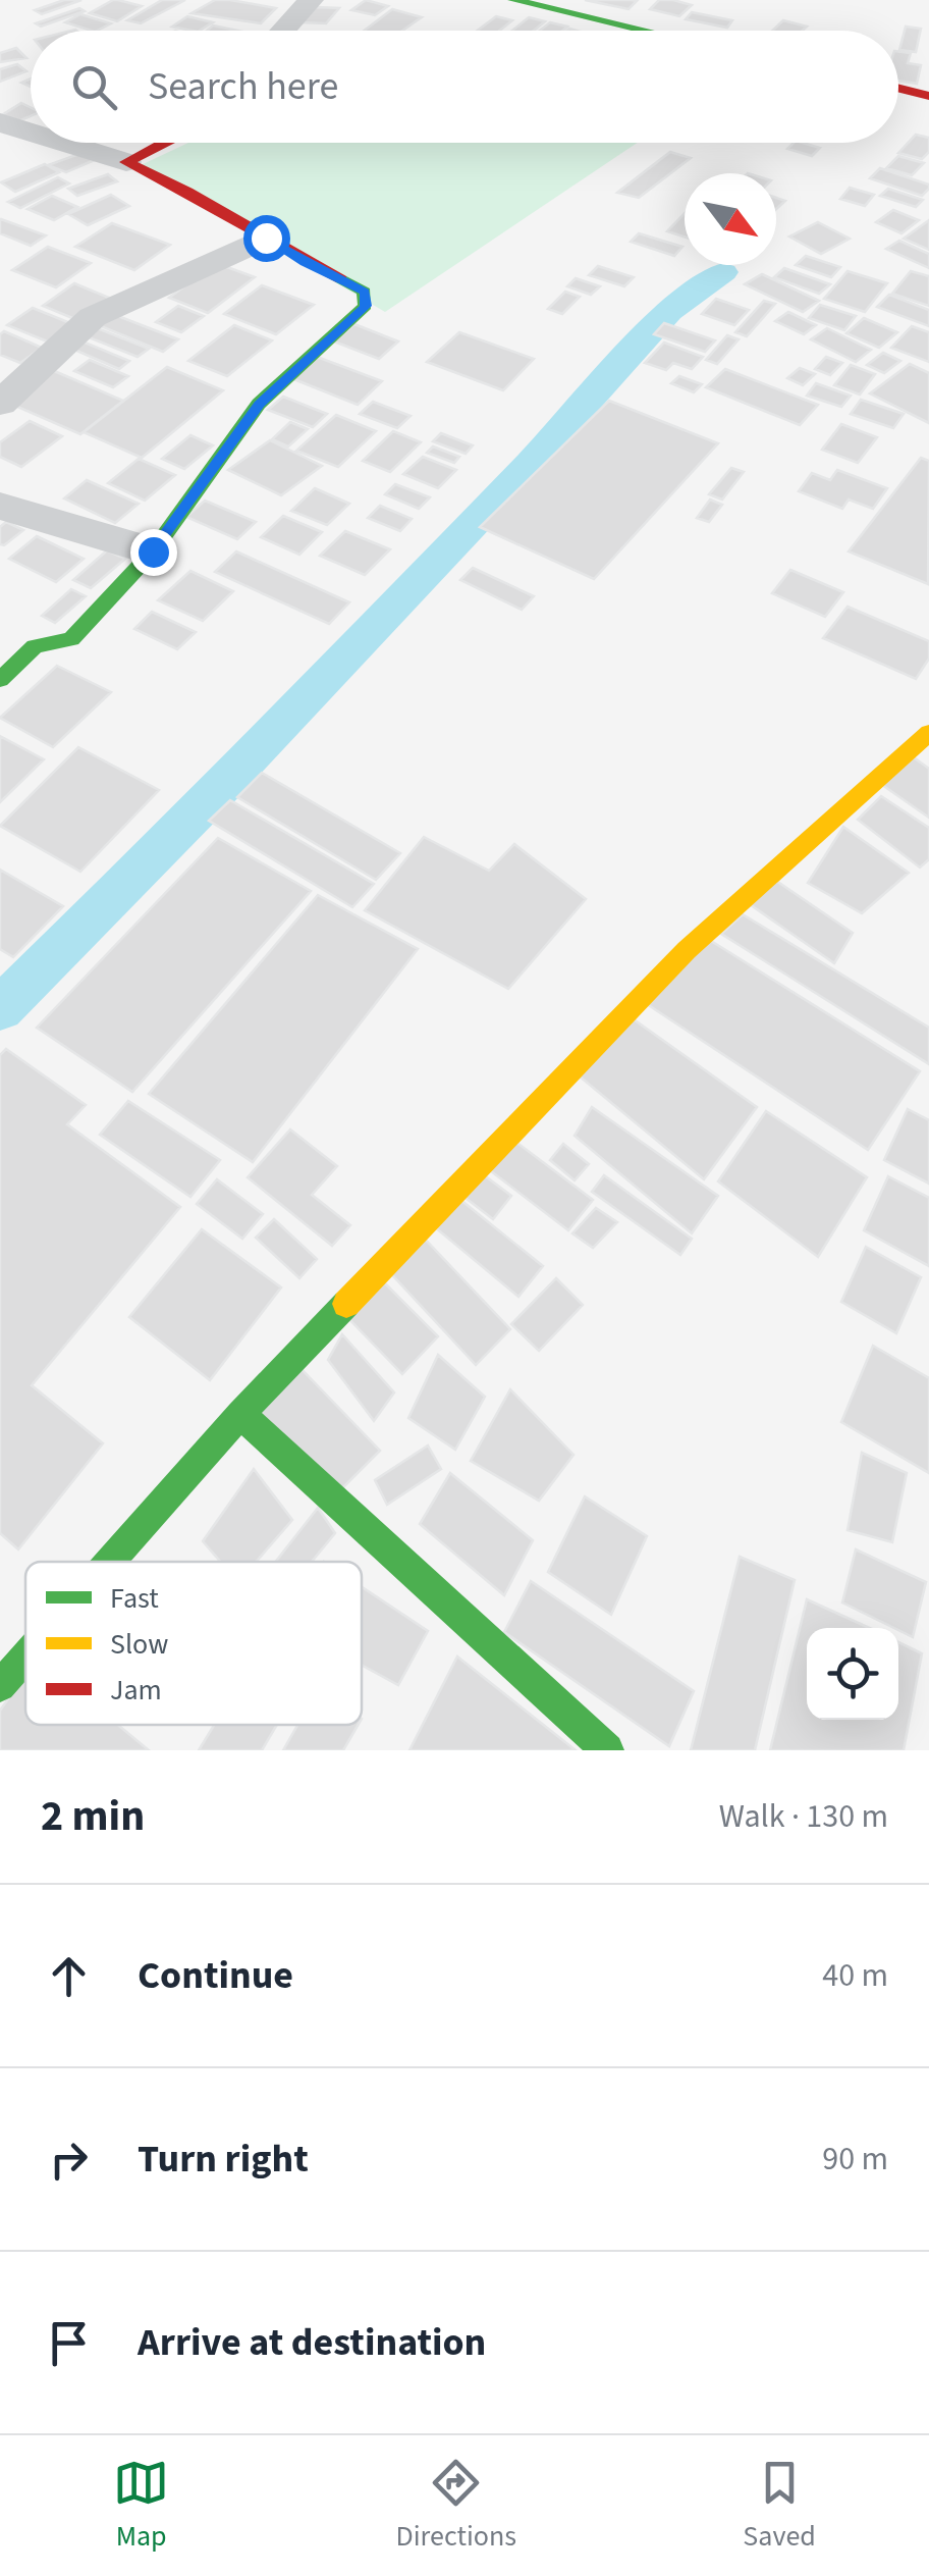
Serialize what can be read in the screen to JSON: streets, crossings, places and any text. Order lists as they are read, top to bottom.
{
  "legend": ["Fast", "Slow", "Jam"],
  "north": "bottom right",
  "page": {
    "search": "Search here",
    "heading": ["2 min", "Walk · 130 m"],
    "list": [
      ["Continue", "40 m"],
      ["Turn right", "90 m"],
      "Arrive at destination"
    ],
    "nav": ["Map", "Directions", "Saved"]
  }
}
